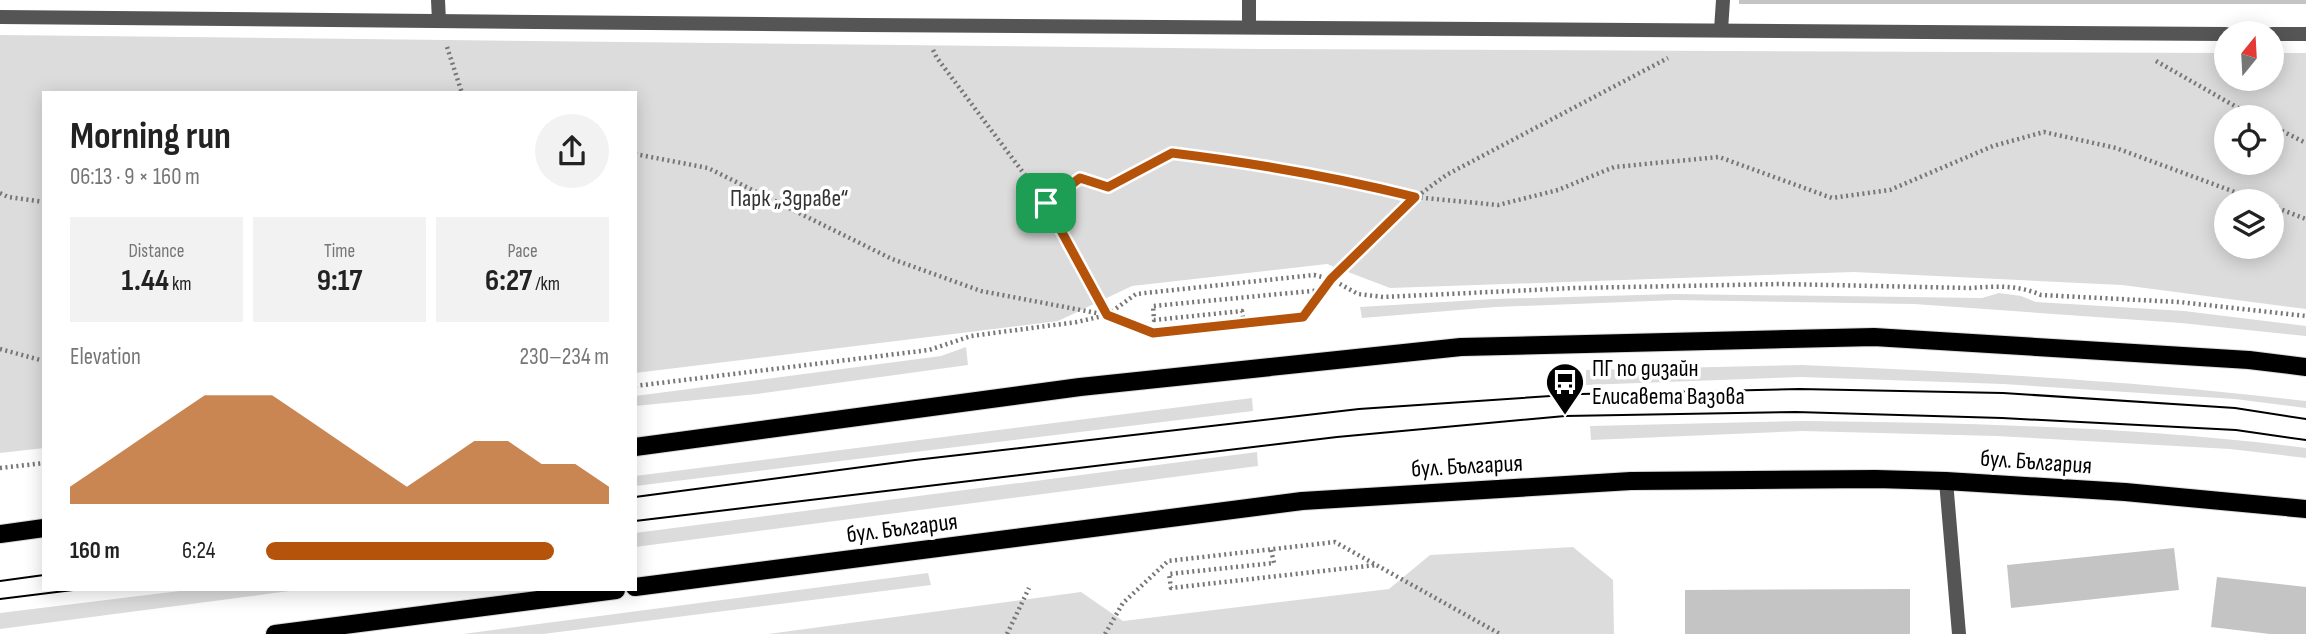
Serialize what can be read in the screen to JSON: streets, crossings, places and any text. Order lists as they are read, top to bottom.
{
  "streets": {
    "main road": ["бул. България"]
  },
  "parks": ["Парк „Здраве“"],
  "places": {
    "bus stop": ["ПГ по дизайн Елисавета Вазова"]
  },
  "north": "top",
  "page": {
    "heading": ["Morning run", "06:13 · 9 × 160 m"],
    "stats": [
      ["Distance", "1.44 km"],
      ["Time", "9:17"],
      ["Pace", "6:27 /km"]
    ],
    "chart": ["Elevation", "230–234 m"],
    "list": [
      {
        "name": "160 m",
        "note": "6:24"
      }
    ]
  }
}
